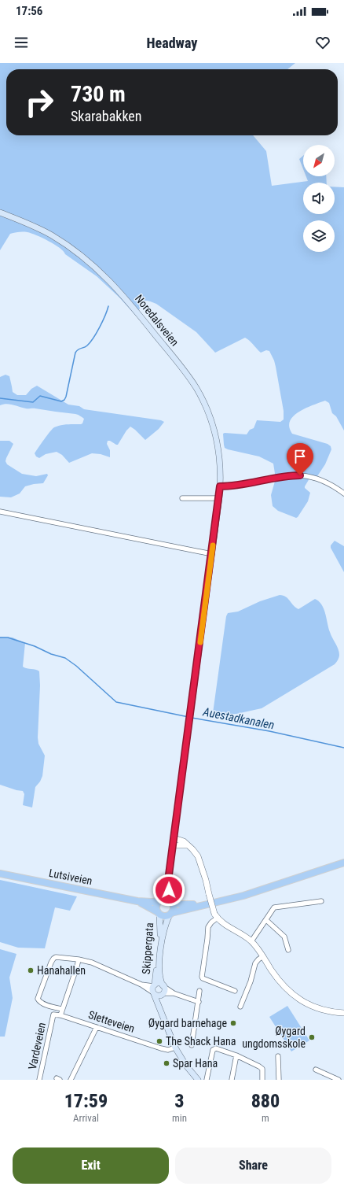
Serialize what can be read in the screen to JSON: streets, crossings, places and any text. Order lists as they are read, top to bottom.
{
  "streets": {
    "main road": ["Noredalsveien", "Lutsiveien", "Skippergata"],
    "street": ["Sletteveien", "Vardeveien"]
  },
  "crossings": [
    ["Noredalsveien", "Lutsiveien"],
    ["Noredalsveien", "Skippergata"],
    ["Lutsiveien", "Skippergata"],
    ["Skippergata", "Sletteveien"],
    ["Sletteveien", "Vardeveien"]
  ],
  "water": ["Auestadkanalen"],
  "places": [
    "Hanahallen",
    "Øygard barnehage",
    "Øygard ungdomsskole",
    "The Shack Hana",
    "Spar Hana"
  ],
  "north": "bottom left",
  "page": {
    "status": "17:56",
    "header": "Headway",
    "turn": ["730 m", "Skarabakken"],
    "eta": [
      "17:59",
      "Arrival",
      "3",
      "min",
      "880",
      "m"
    ],
    "buttons": ["Exit", "Share"]
  }
}
